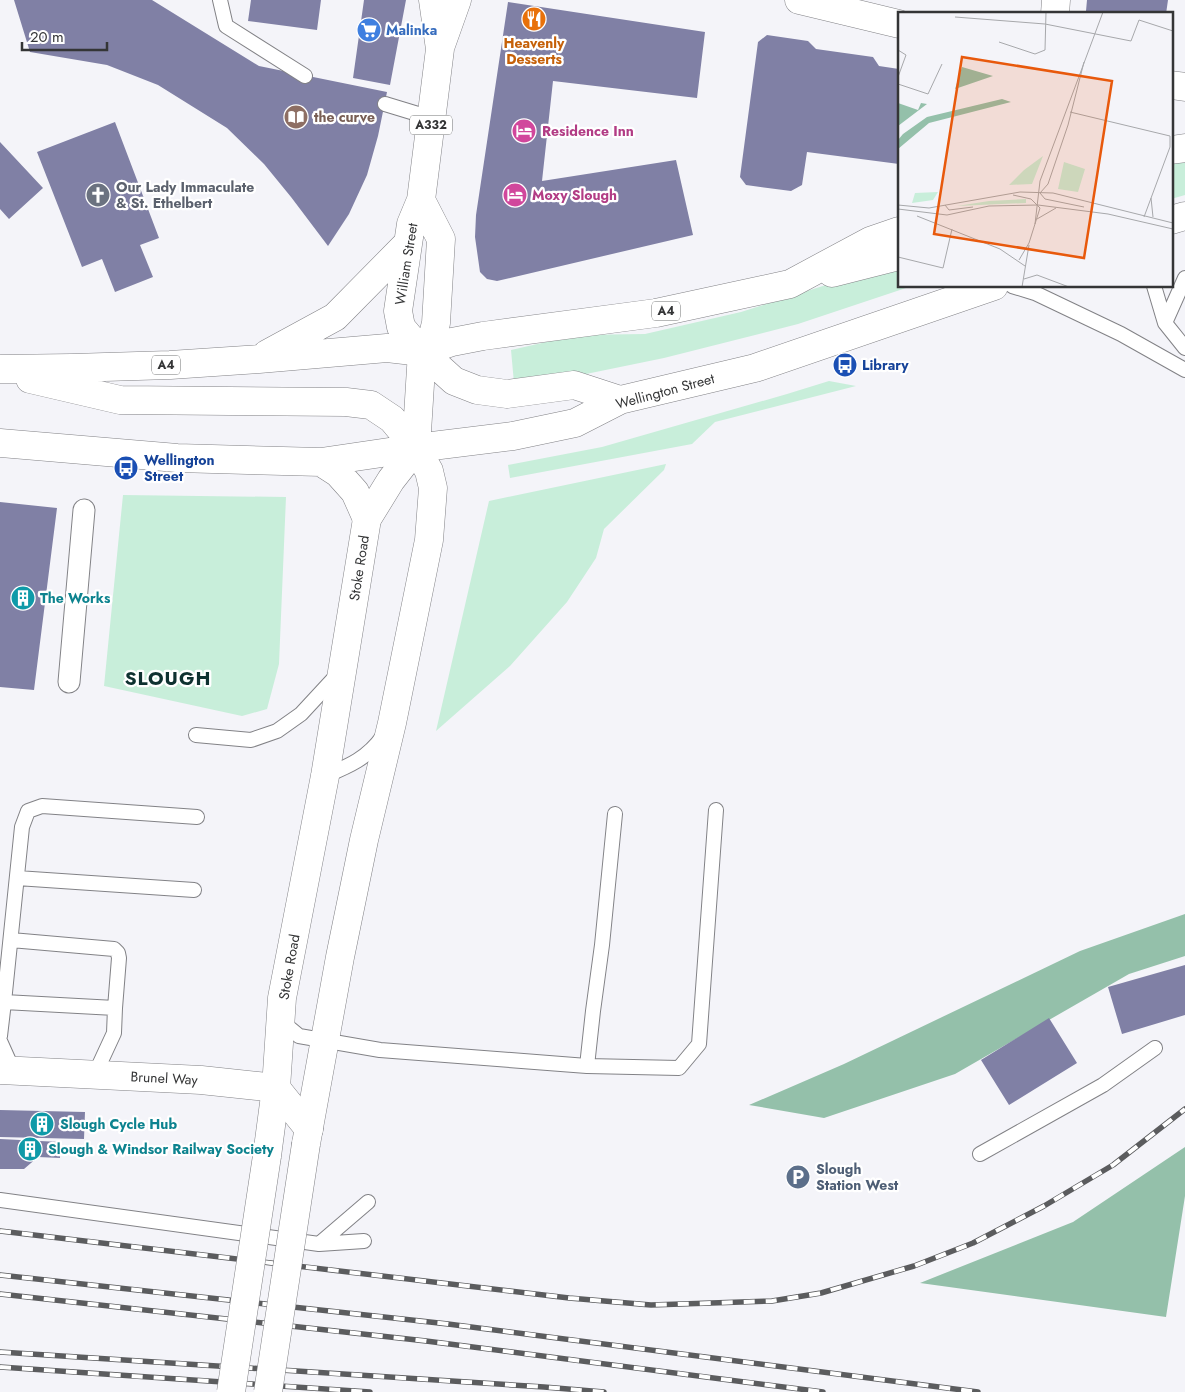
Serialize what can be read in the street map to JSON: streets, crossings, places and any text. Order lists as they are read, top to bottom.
{
  "streets": {
    "main road": [
      "A332",
      "William Street",
      "A4",
      "Wellington Street",
      "Stoke Road",
      "Brunel Way"
    ]
  },
  "crossings": [
    ["William Street", "A4"],
    ["William Street", "Wellington Street"],
    ["William Street", "Stoke Road"],
    ["Wellington Street", "Stoke Road"],
    ["Stoke Road", "Brunel Way"]
  ],
  "districts": ["SLOUGH"],
  "places": {
    "restaurant": ["Heavenly Desserts"],
    "supermarket": ["Malinka"],
    "library": ["the curve"],
    "hotel": ["Residence Inn", "Moxy Slough"],
    "church": ["Our Lady Immaculate & St. Ethelbert"],
    "bus stop": ["Library", "Wellington Street"],
    "building": ["The Works", "Slough Cycle Hub", "Slough & Windsor Railway Society"],
    "parking": ["Slough Station West"]
  },
  "scale_bar": "20 m"
}
